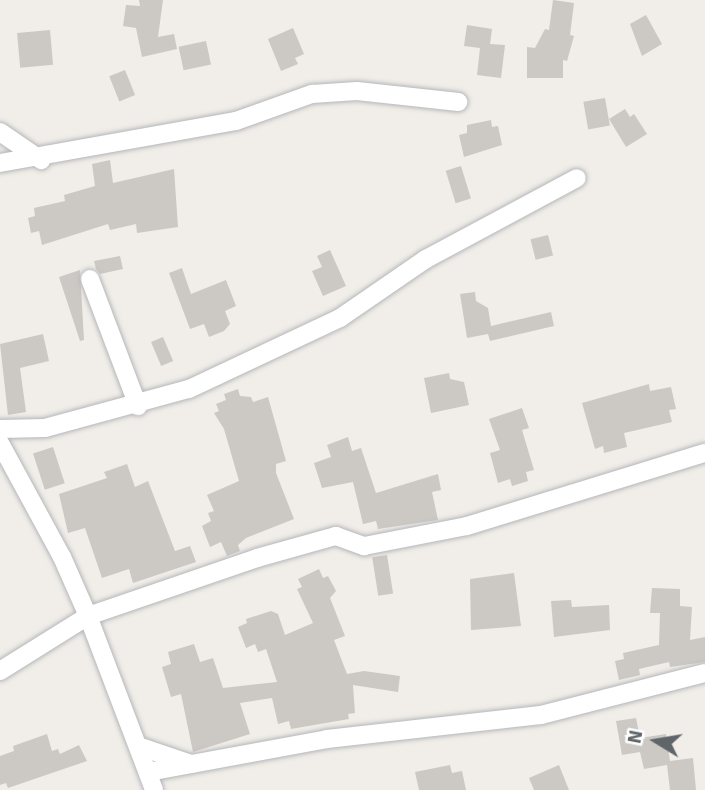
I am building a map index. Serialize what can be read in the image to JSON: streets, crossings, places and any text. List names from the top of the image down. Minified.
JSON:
{"north":"left"}
